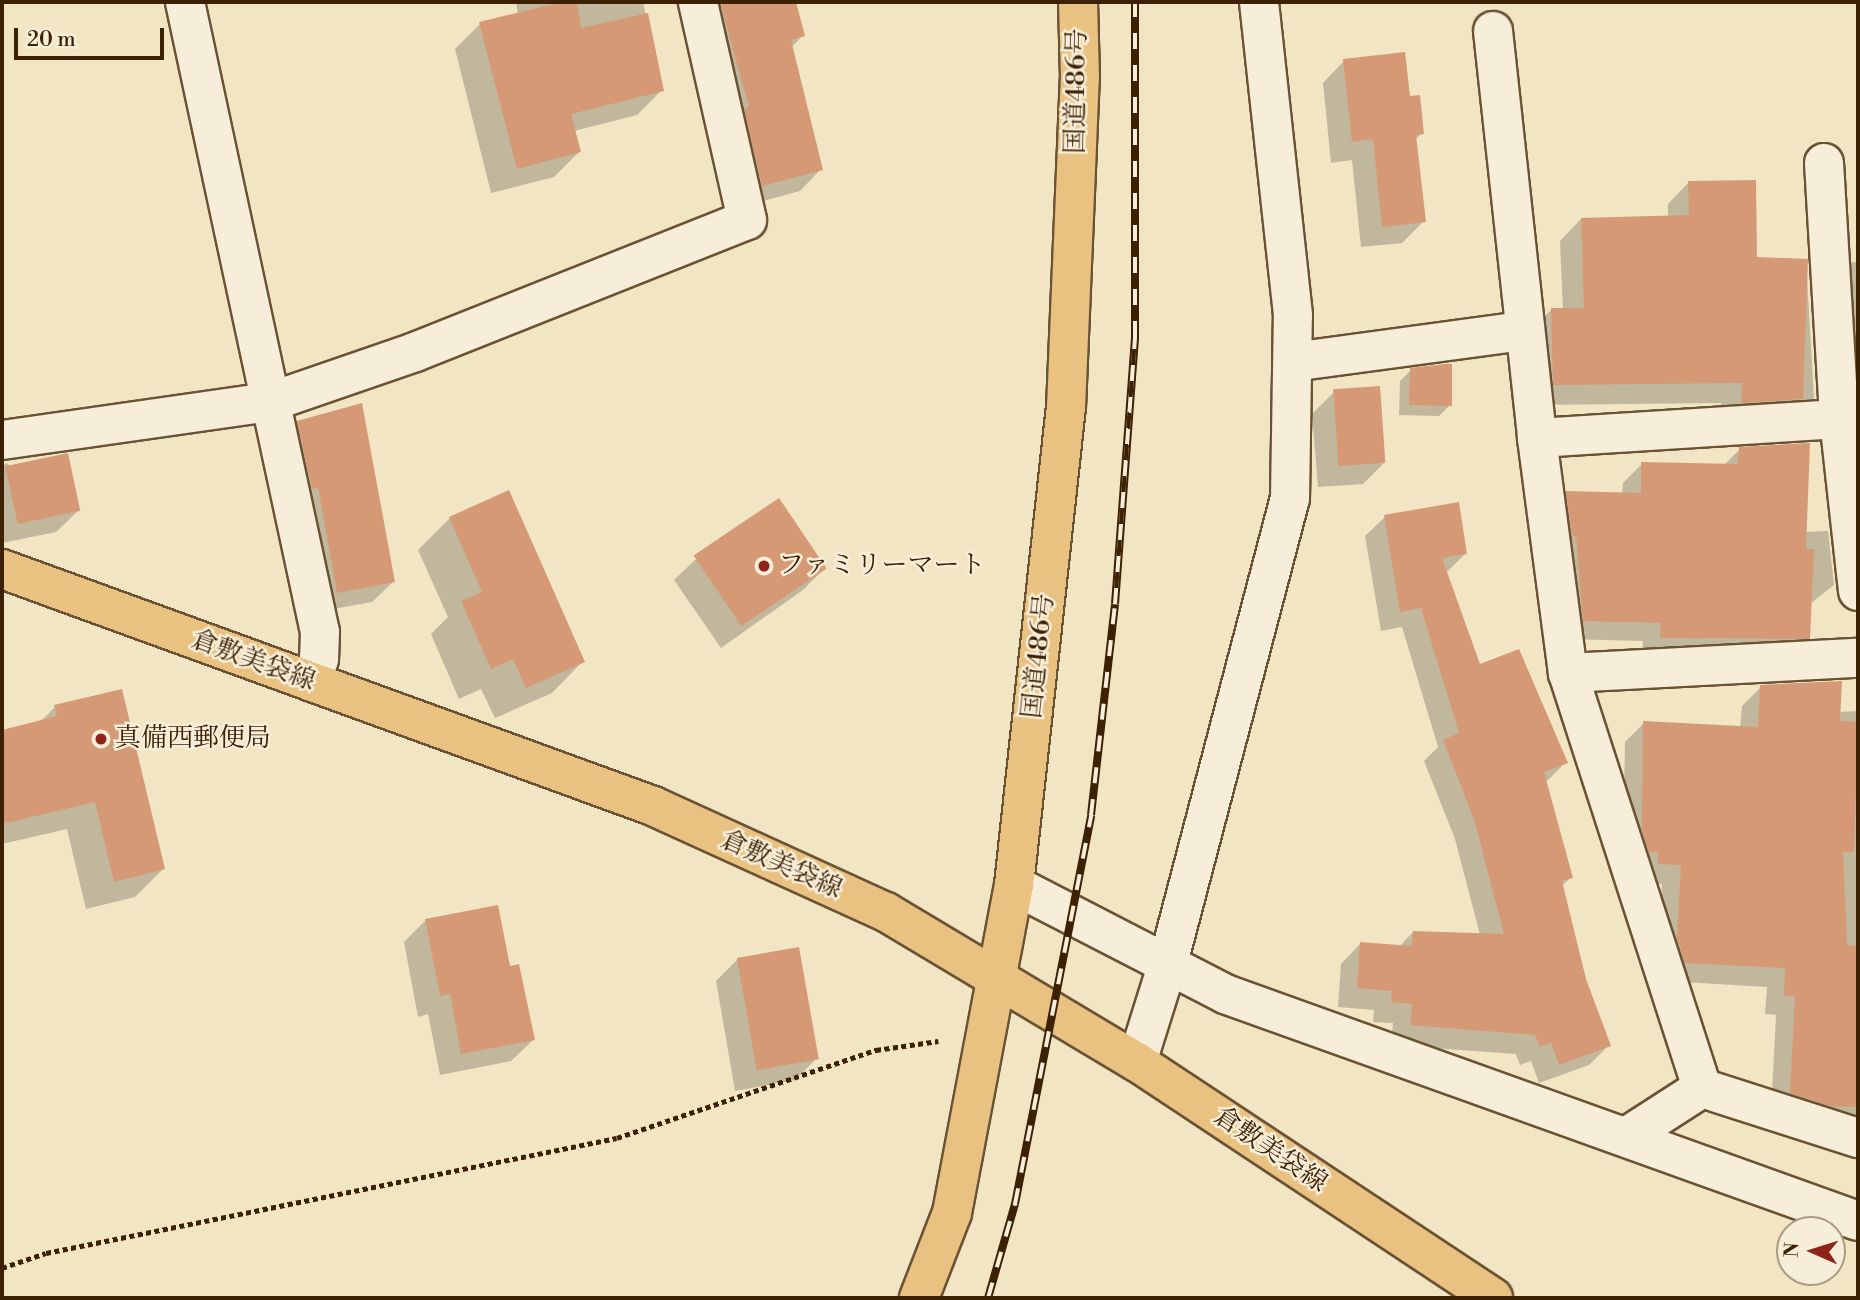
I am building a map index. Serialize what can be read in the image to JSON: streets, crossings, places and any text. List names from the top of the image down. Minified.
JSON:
{"streets":{"main road":["国道486号","倉敷美袋線"]},"crossings":[["国道486号","倉敷美袋線"]],"places":["ファミリーマート","真備西郵便局"],"scale_bar":"20 m","north":"left"}
